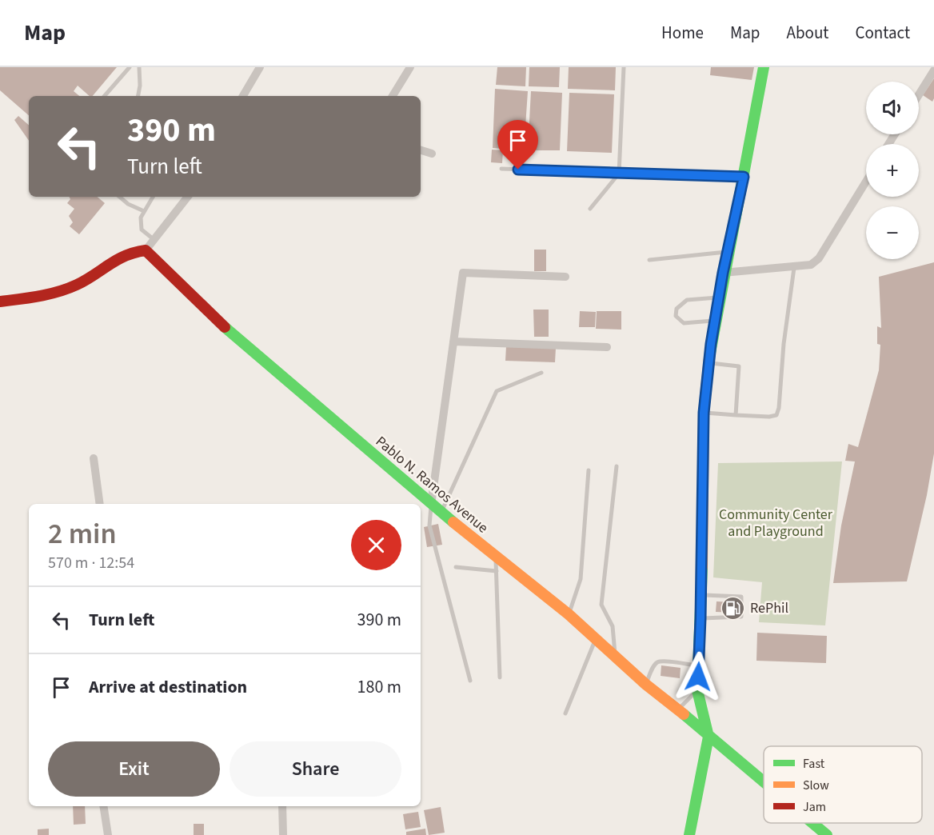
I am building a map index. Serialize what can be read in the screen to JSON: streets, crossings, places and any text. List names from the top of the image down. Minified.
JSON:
{"streets":{"street":["Pablo N. Ramos Avenue"]},"parks":["Community Center and Playground"],"places":{"fuel station":["RePhil"]},"legend":["Fast","Slow","Jam"],"page":{"header":"Map","nav":["Home","Map","About","Contact"],"map_buttons":["+","−"],"turn":["390 m","Turn left"],"heading":["2 min","570 m · 12:54"],"list":[{"name":"Turn left","value":"390 m"},{"name":"Arrive at destination","value":"180 m"}],"buttons":["Exit","Share"]}}
